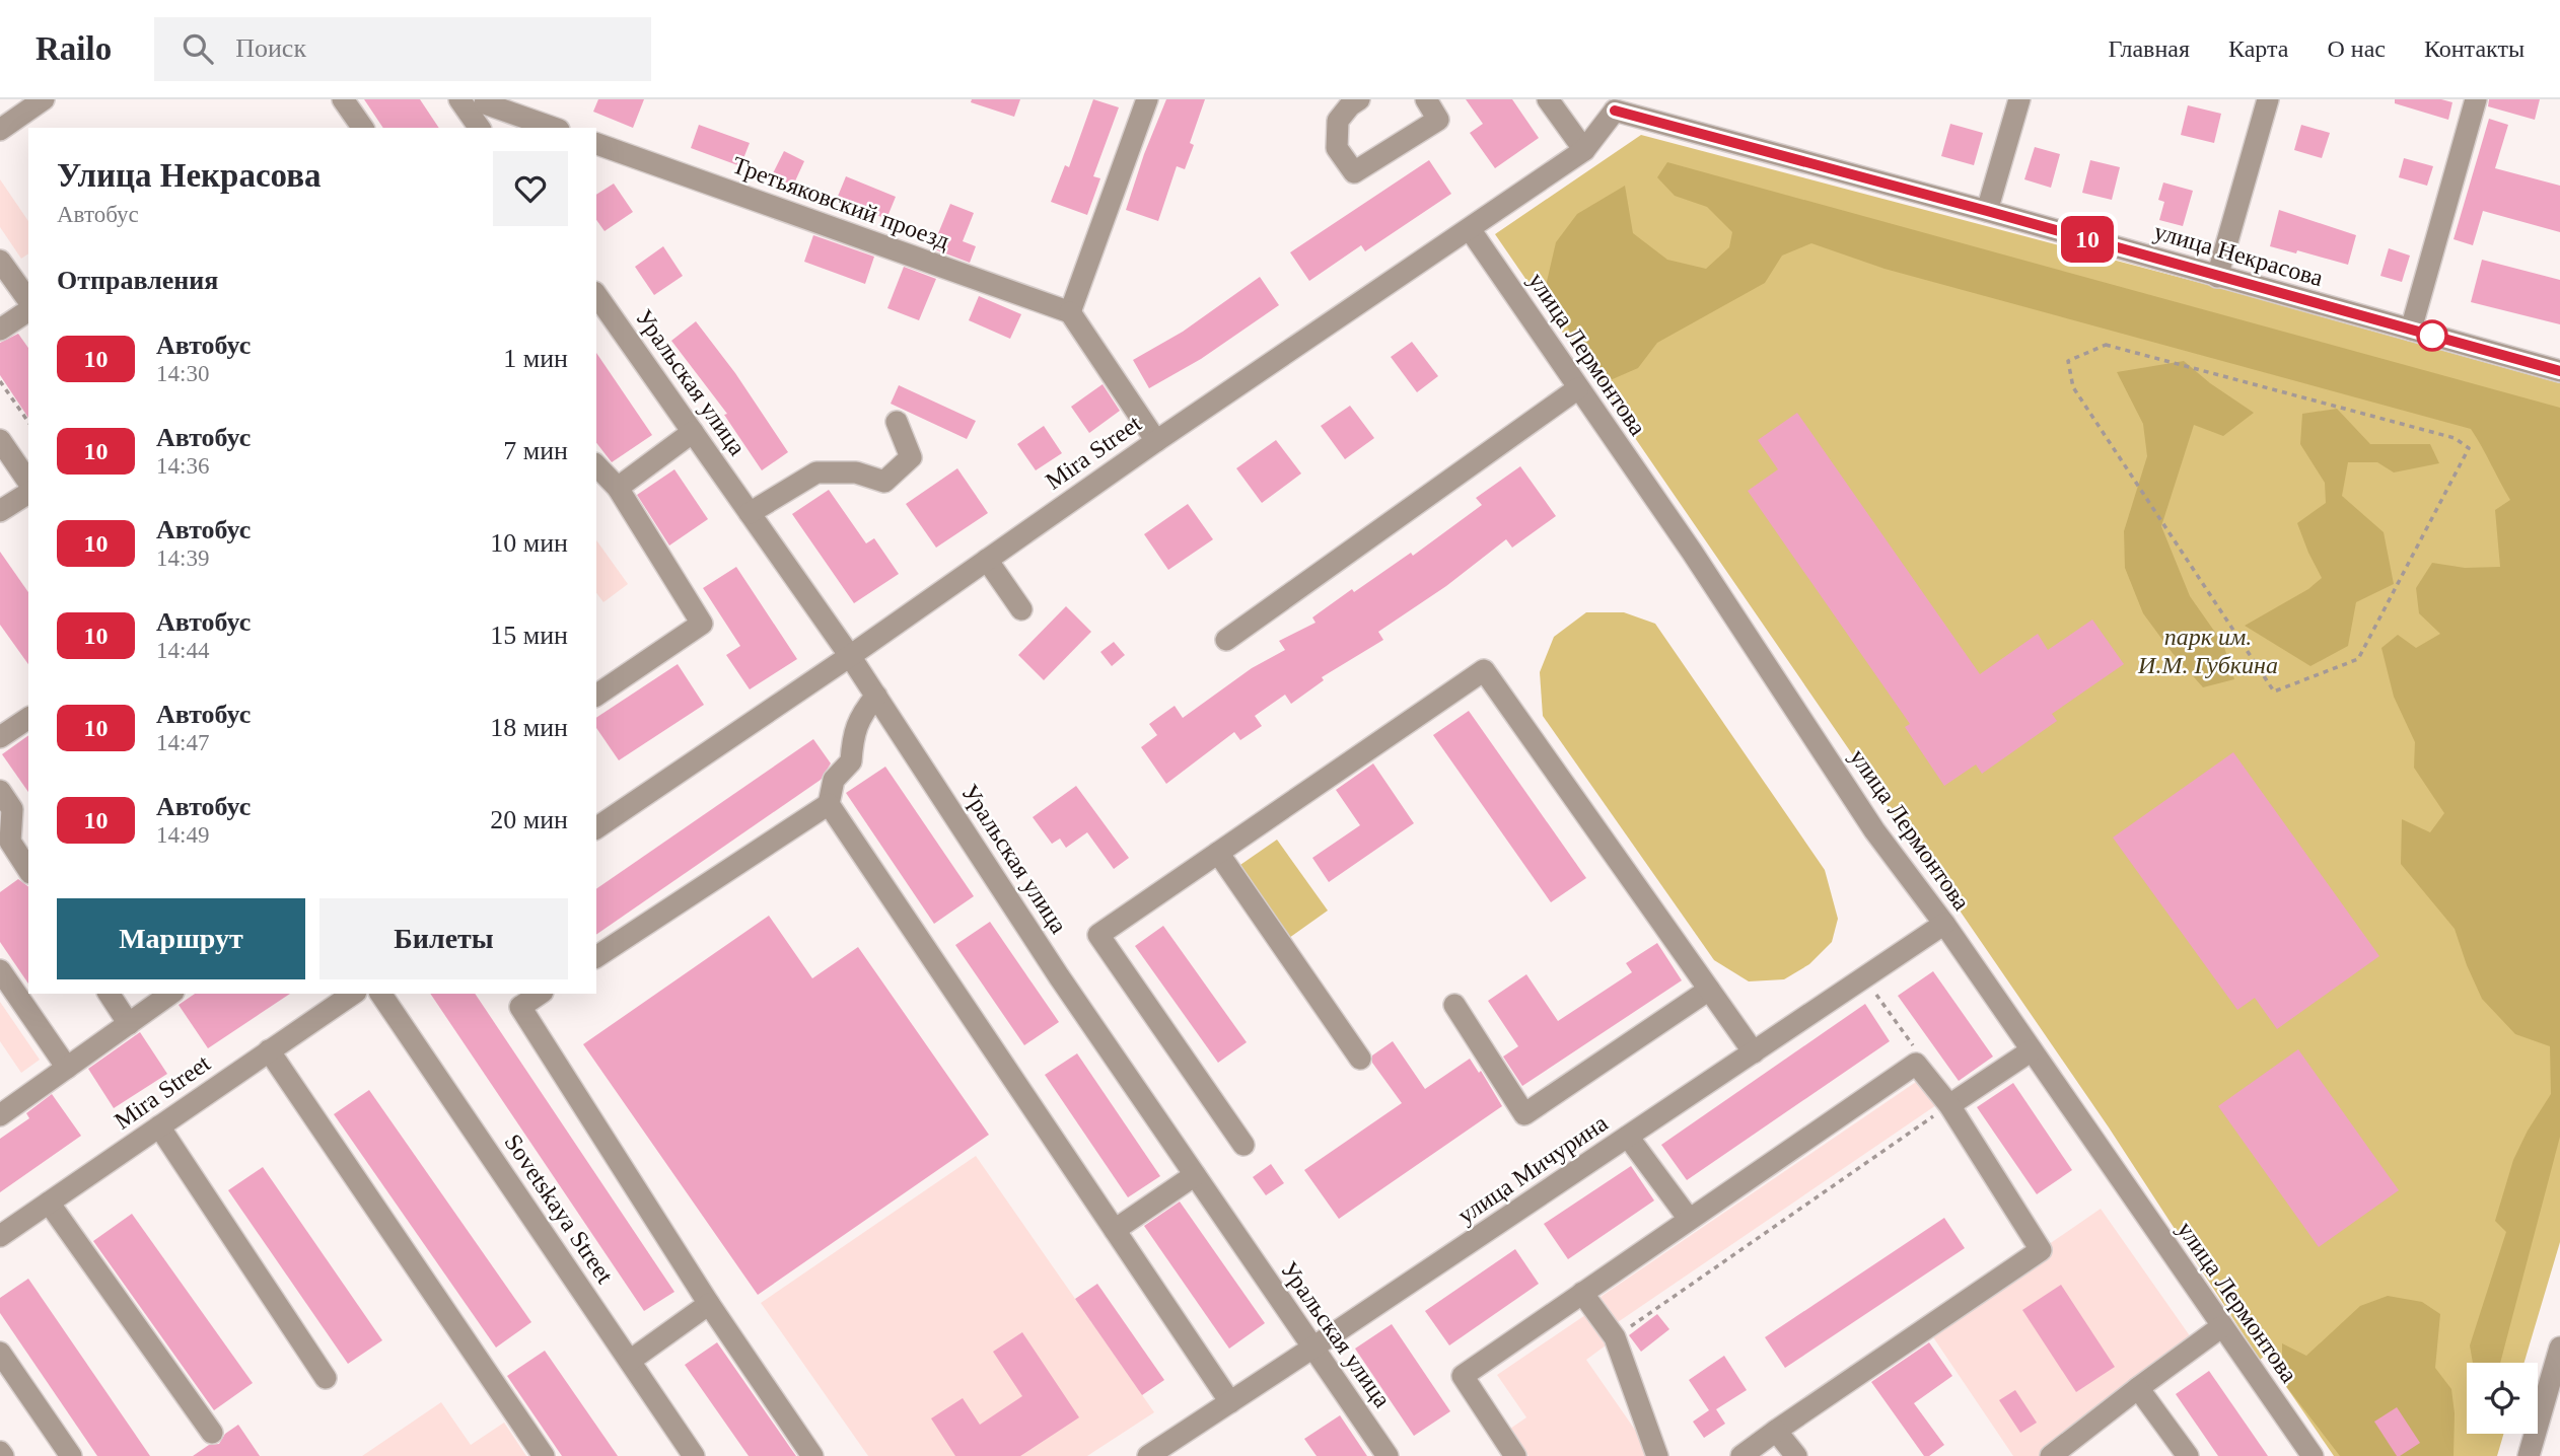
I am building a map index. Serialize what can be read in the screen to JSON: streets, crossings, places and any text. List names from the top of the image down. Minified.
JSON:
{"streets":{"street":["Третьяковский проезд","улица Некрасова","улица Лермонтова","Уральская улица","Mira Street","улица Мичурина","Sovetskaya Street"]},"crossings":[["улица Некрасова","Mira Street"],["улица Лермонтова","Mira Street"],["улица Лермонтова","улица Мичурина"],["Уральская улица","Mira Street"],["Уральская улица","улица Мичурина"]],"parks":["парк им. И.М. Губкина"],"lines":["bus line 10"],"page":{"header":"Railo","search":"Поиск","nav":["Главная","Карта","О нас","Контакты"],"on_map":"10","heading":[["Улица Некрасова","Автобус"],"Отправления"],"list":[{"mark":"10","name":"Автобус","note":"14:30","value":"1 мин"},{"mark":"10","name":"Автобус","note":"14:36","value":"7 мин"},{"mark":"10","name":"Автобус","note":"14:39","value":"10 мин"},{"mark":"10","name":"Автобус","note":"14:44","value":"15 мин"},{"mark":"10","name":"Автобус","note":"14:47","value":"18 мин"},{"mark":"10","name":"Автобус","note":"14:49","value":"20 мин"}],"buttons":["Маршрут","Билеты"]}}
